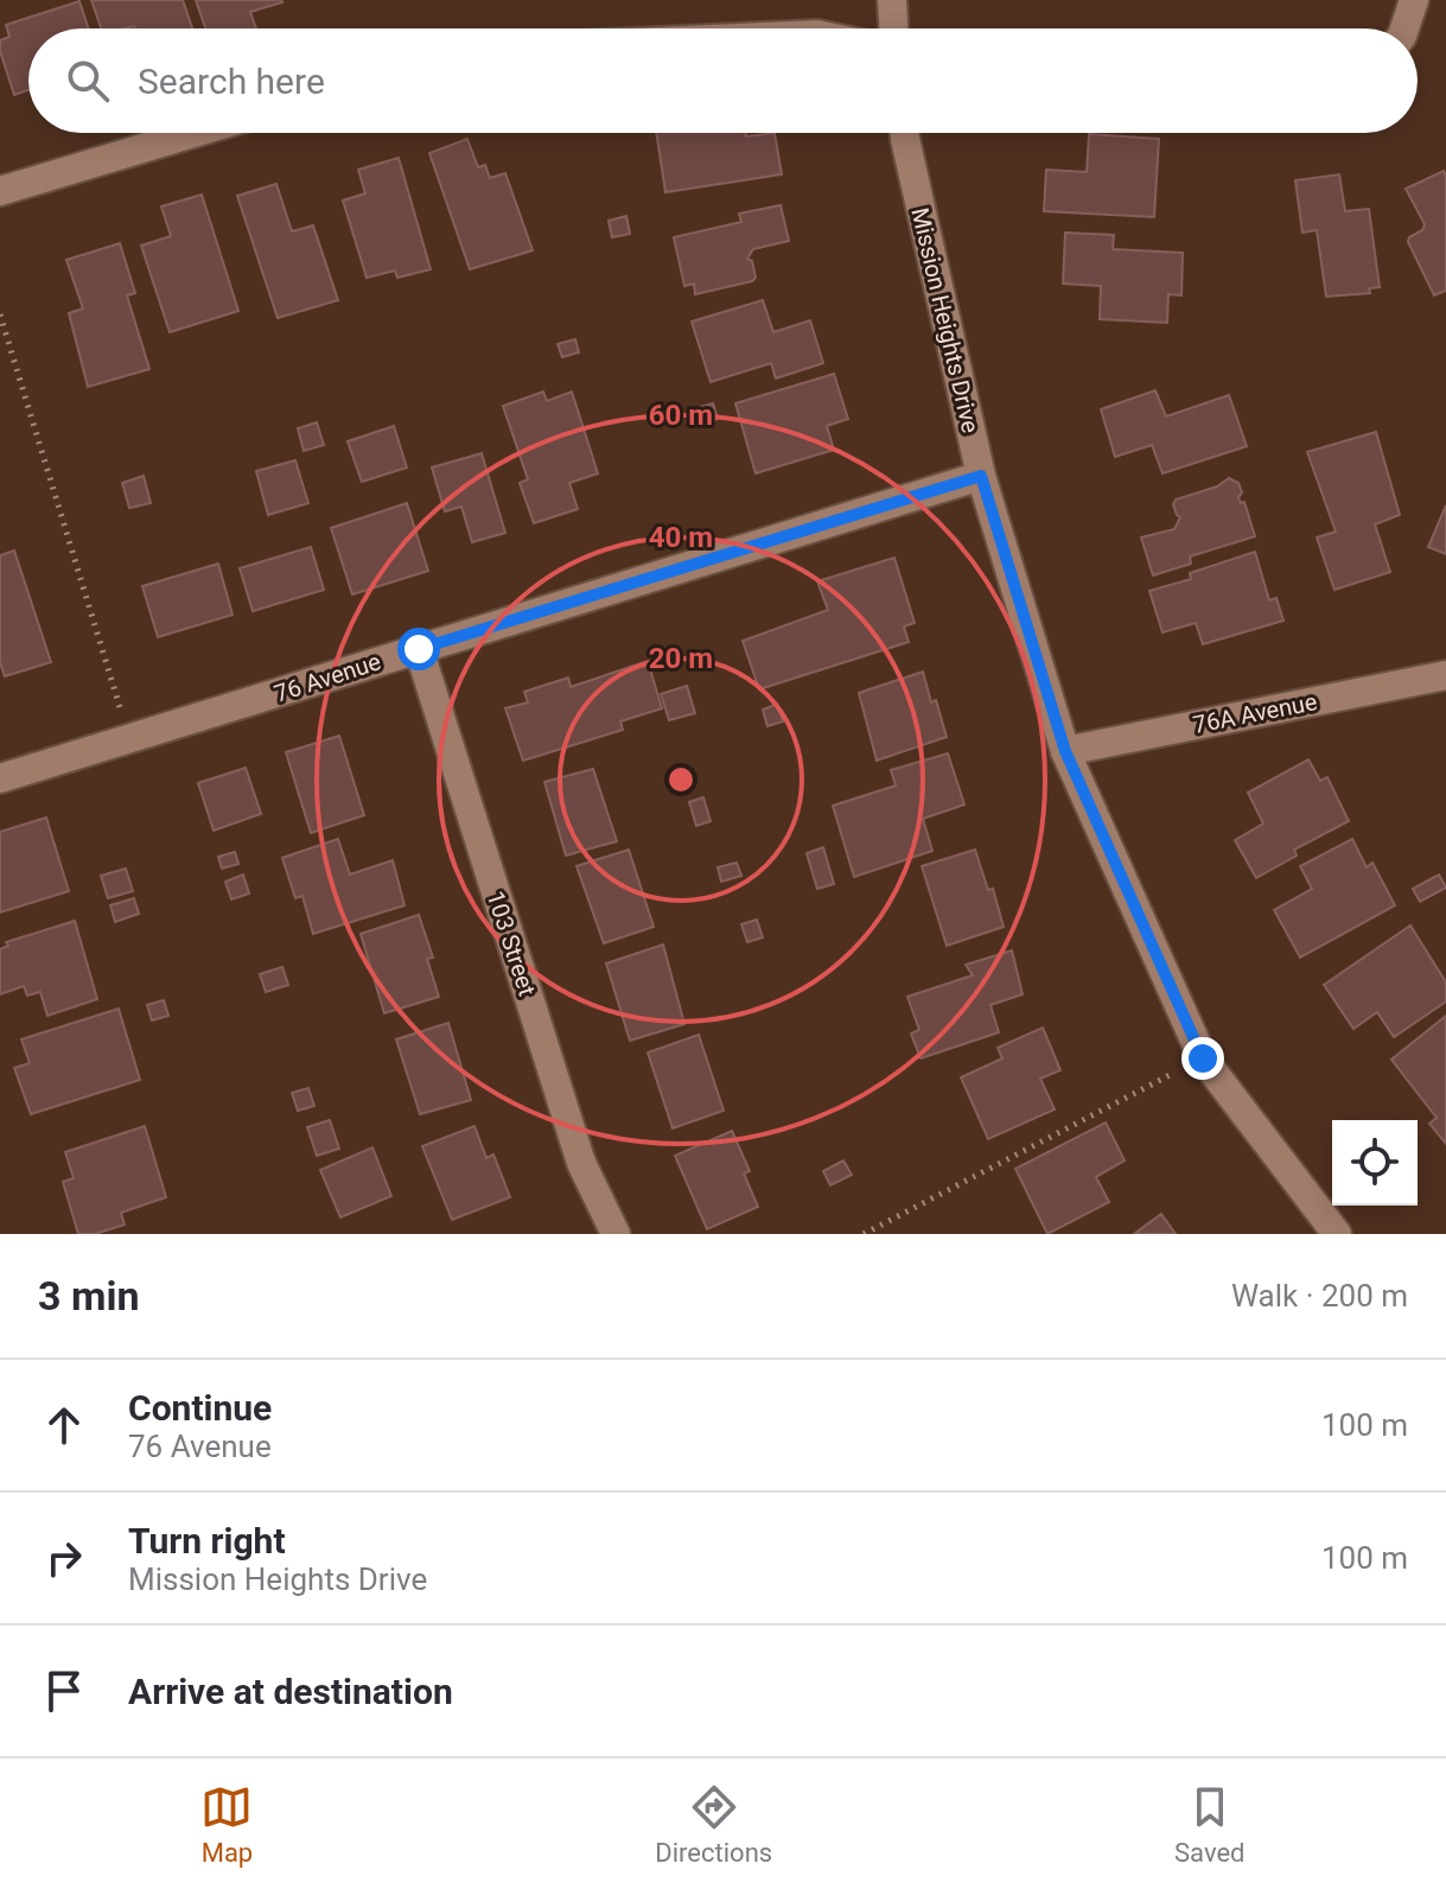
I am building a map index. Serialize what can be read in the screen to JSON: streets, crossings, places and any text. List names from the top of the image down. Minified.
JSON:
{"streets":{"street":["Mission Heights Drive","76 Avenue","76A Avenue","103 Street"]},"crossings":[["Mission Heights Drive","76 Avenue"],["Mission Heights Drive","76A Avenue"],["76 Avenue","103 Street"]],"page":{"search":"Search here","heading":["3 min","Walk · 200 m"],"list":[["Continue","76 Avenue","100 m"],["Turn right","Mission Heights Drive","100 m"],"Arrive at destination"],"nav":["Map","Directions","Saved"]},"rings":["60 m","40 m","20 m"]}
